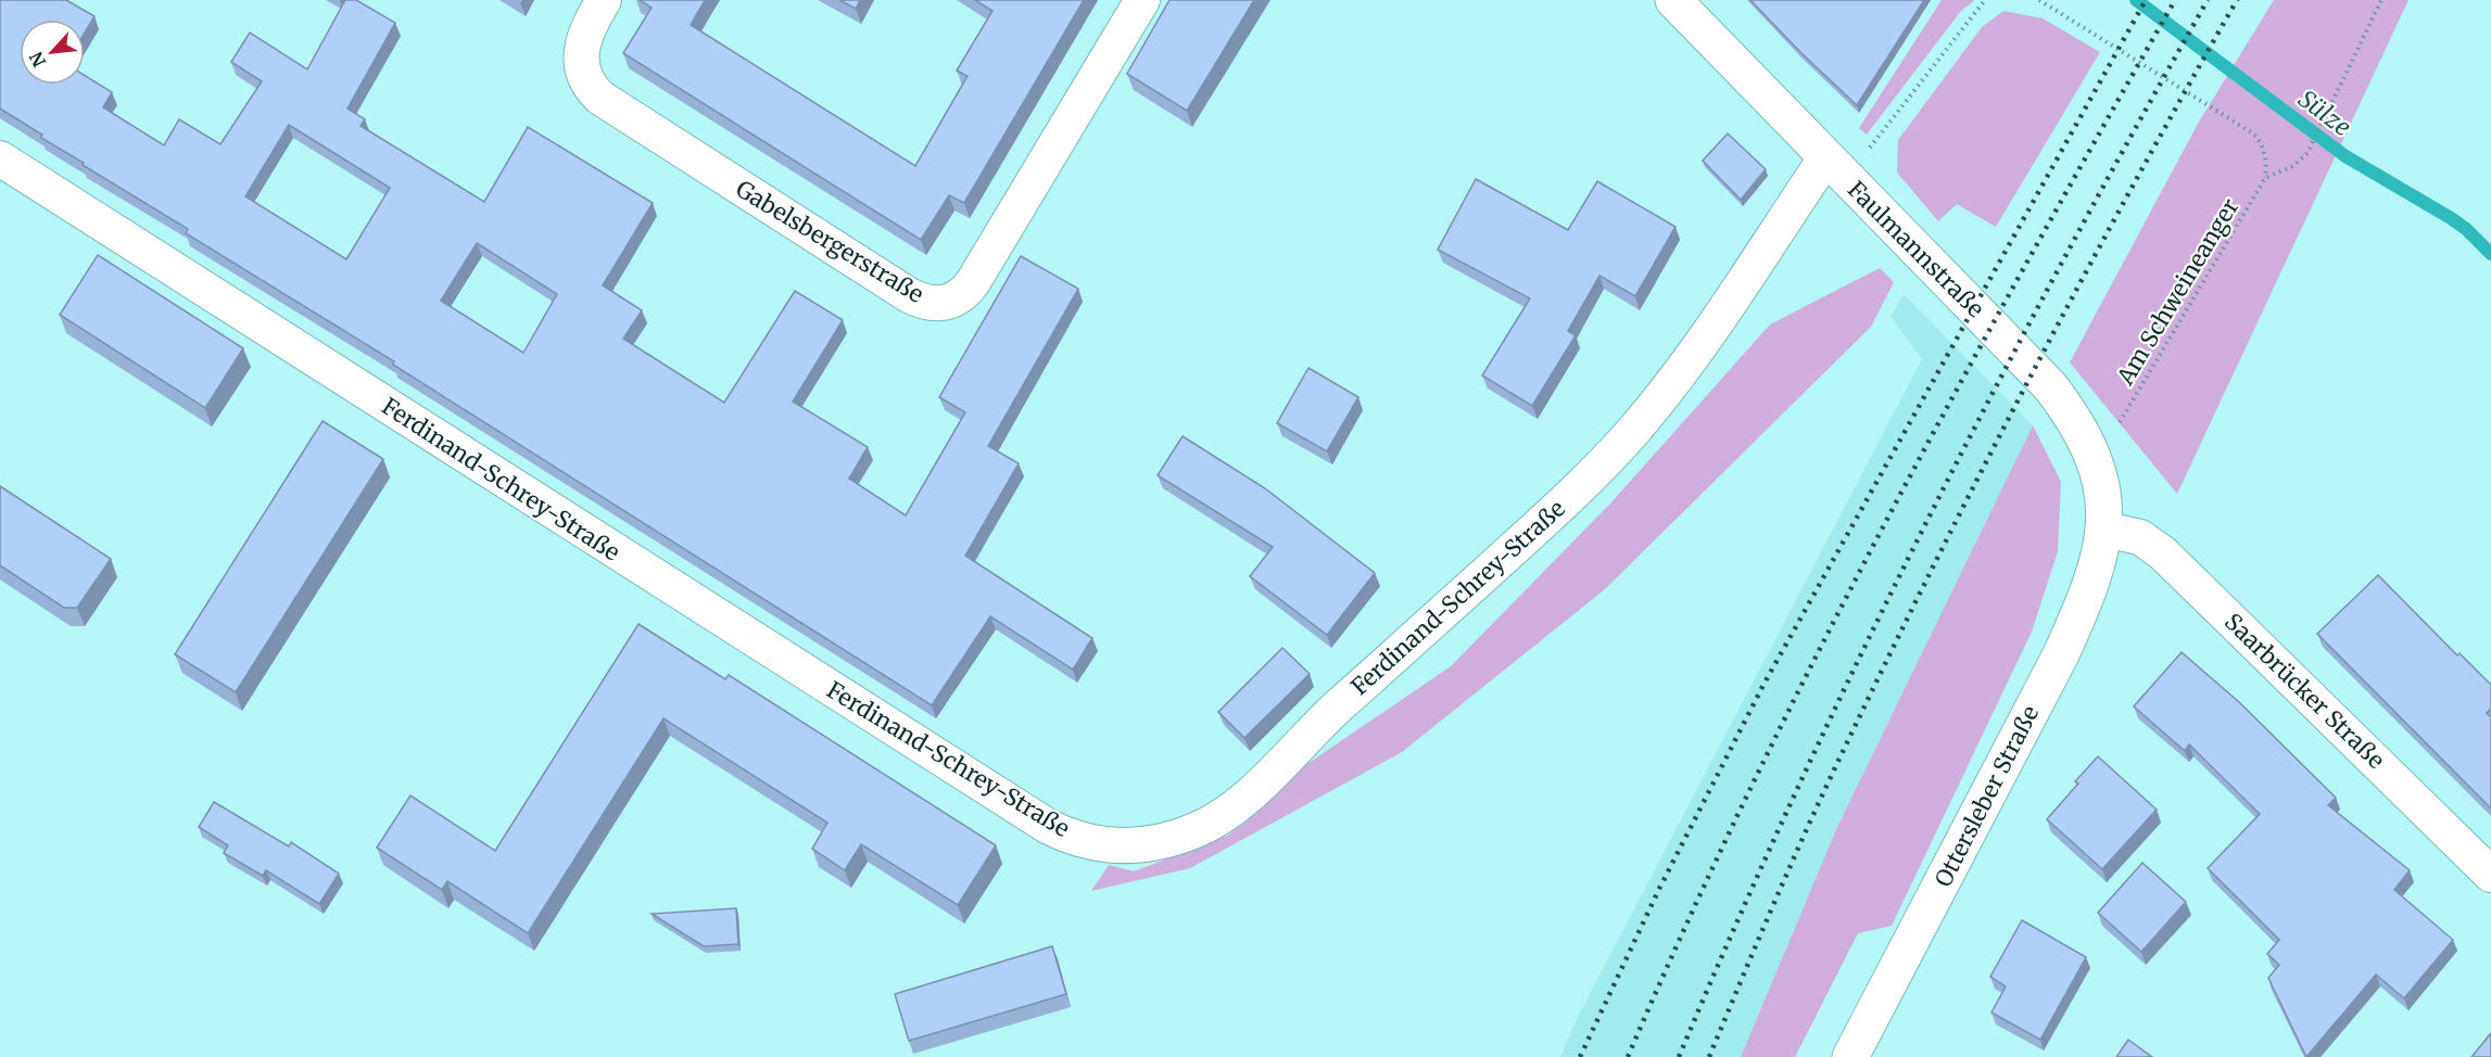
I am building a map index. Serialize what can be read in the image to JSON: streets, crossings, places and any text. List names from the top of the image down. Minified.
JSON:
{"streets":{"main road":["Faulmannstraße","Ottersleber Straße"],"street":["Gabelsbergerstraße","Ferdinand-Schrey-Straße","Saarbrücker Straße"],"path":["Am Schweineanger"]},"crossings":[["Faulmannstraße","Am Schweineanger"],["Faulmannstraße","Ferdinand-Schrey-Straße"],["Faulmannstraße","Saarbrücker Straße"],["Faulmannstraße","Ottersleber Straße"],["Saarbrücker Straße","Ottersleber Straße"]],"water":["Sülze"],"north":"bottom left"}
